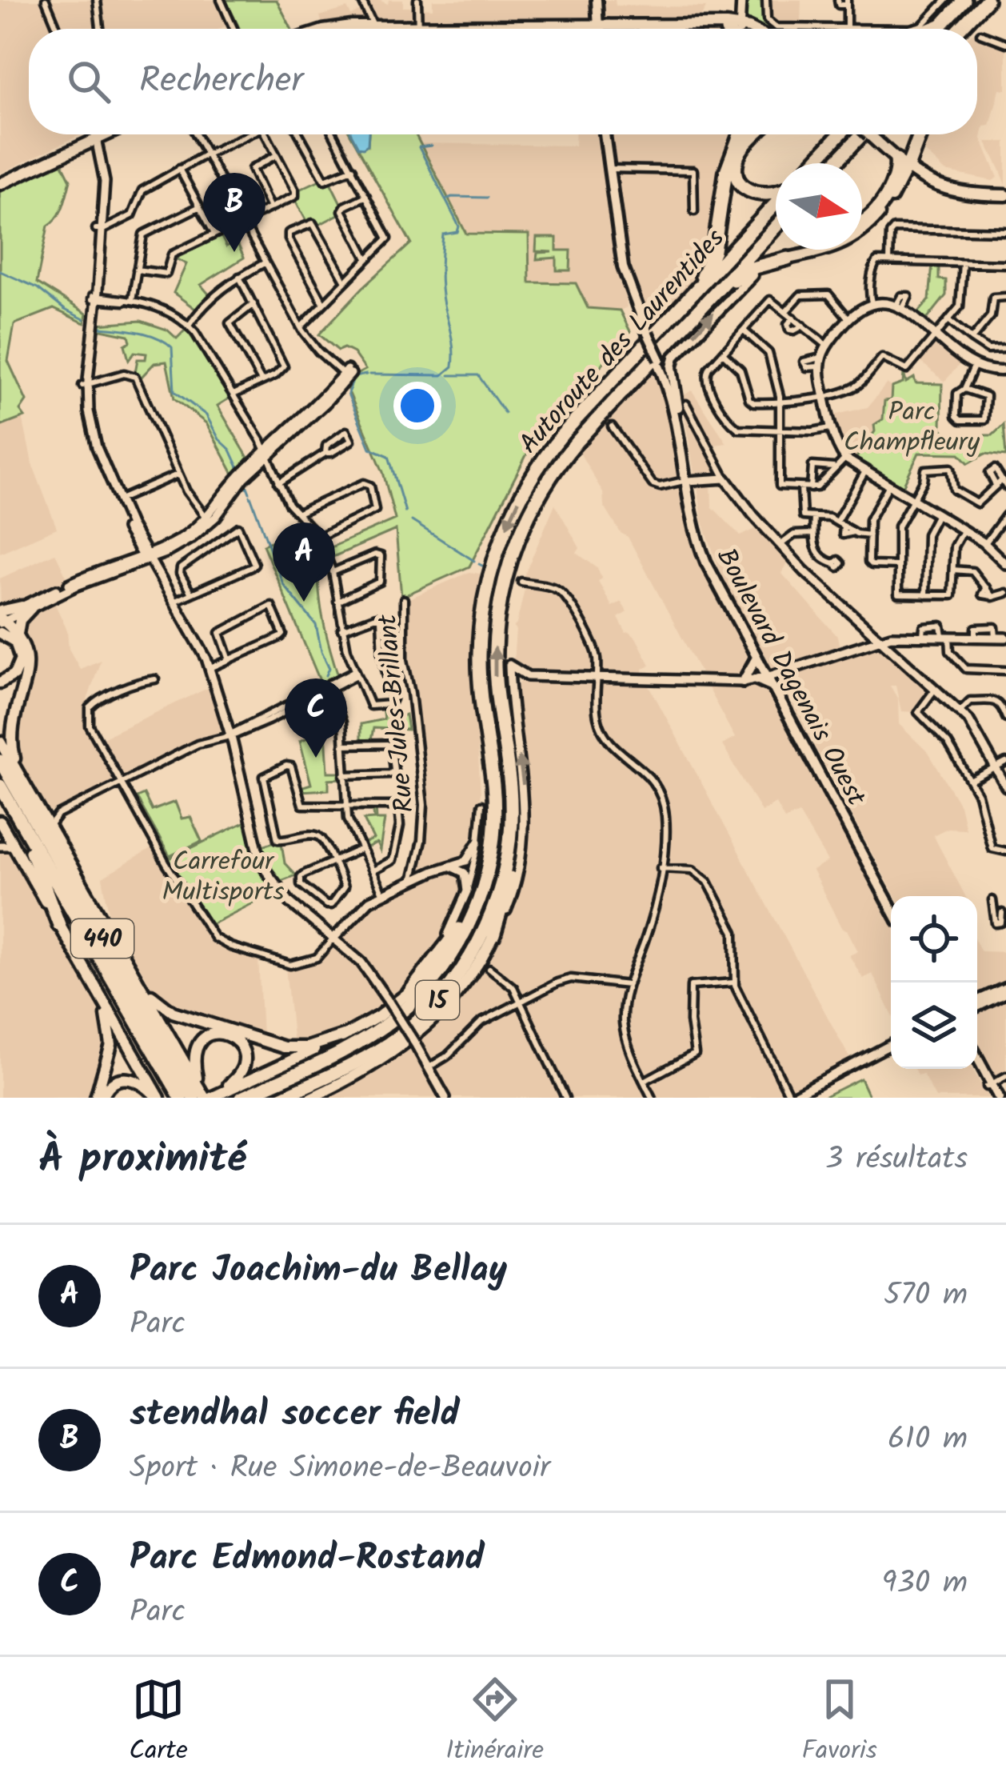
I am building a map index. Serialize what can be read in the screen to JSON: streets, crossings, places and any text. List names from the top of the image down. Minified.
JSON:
{"streets":{"highway":["Autoroute des Laurentides","440","15"],"main road":["Boulevard Dagenais Ouest"],"street":["Rue Jules-Brillant"]},"parks":["Parc Champfleury","Carrefour Multisports"],"north":"right","page":{"search":"Rechercher","pins":["B","A","C"],"heading":["À proximité","3 résultats"],"list":[{"mark":"A","name":"Parc Joachim-du Bellay","note":"Parc","value":"570 m"},{"mark":"B","name":"stendhal soccer field","note":"Sport · Rue Simone-de-Beauvoir","value":"610 m"},{"mark":"C","name":"Parc Edmond-Rostand","note":"Parc","value":"930 m"}],"nav":["Carte","Itinéraire","Favoris"]}}
